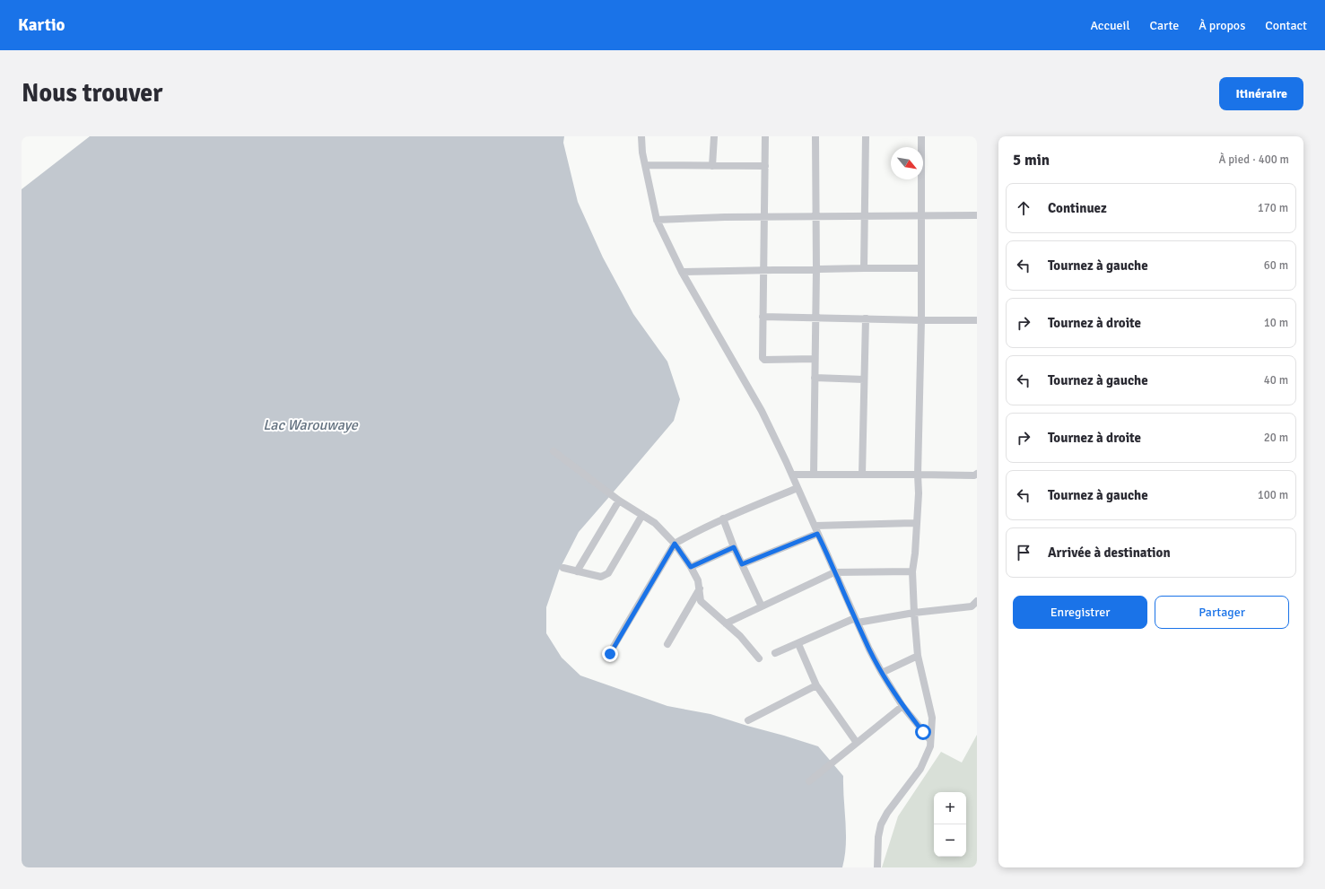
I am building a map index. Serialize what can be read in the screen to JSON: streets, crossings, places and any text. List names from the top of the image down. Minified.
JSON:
{"water":["Lac Warouwaye"],"north":"bottom right","page":{"header":"Kartio","nav":["Accueil","Carte","À propos","Contact"],"buttons":["Itinéraire",["Enregistrer","Partager"]],"title":"Nous trouver","heading":["5 min","À pied · 400 m"],"list":[["Continuez","170 m"],["Tournez à gauche","60 m"],["Tournez à droite","10 m"],["Tournez à gauche","40 m"],["Tournez à droite","20 m"],["Tournez à gauche","100 m"],"Arrivée à destination"],"map_buttons":["+","−"]}}
